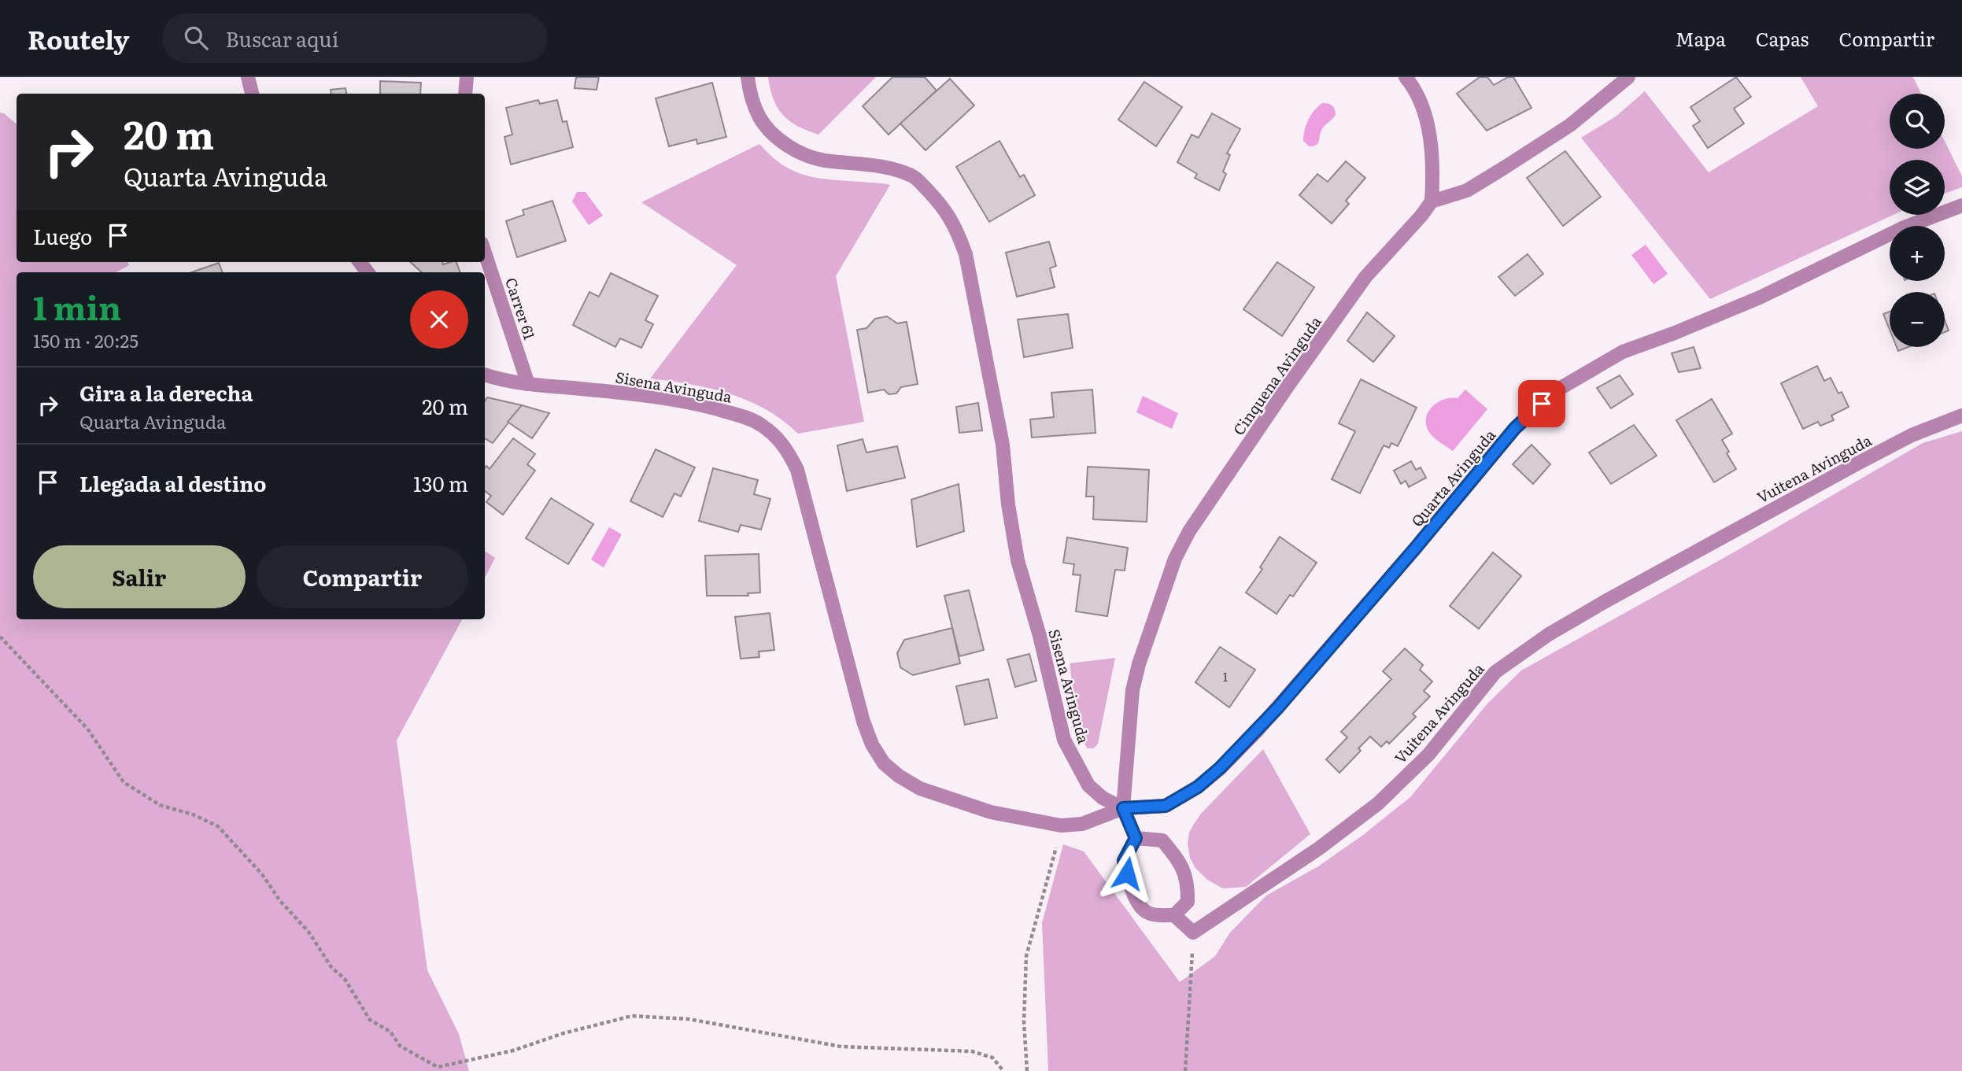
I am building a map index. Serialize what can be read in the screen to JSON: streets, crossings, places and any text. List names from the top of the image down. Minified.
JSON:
{"streets":{"street":["Carrer 61","Cinquena Avinguda","Sisena Avinguda","Vuitena Avinguda","Quarta Avinguda"]},"crossings":[["Carrer 61","Sisena Avinguda"],["Cinquena Avinguda","Sisena Avinguda"],["Cinquena Avinguda","Quarta Avinguda"],["Sisena Avinguda","Quarta Avinguda"]],"house_numbers":["1"],"page":{"header":"Routely","search":"Buscar aquí","nav":["Mapa","Capas","Compartir"],"map_buttons":["+","−"],"turn":["20 m","Quarta Avinguda"],"then":"Luego","heading":["1 min","150 m · 20:25"],"list":[{"name":"Gira a la derecha","note":"Quarta Avinguda","value":"20 m"},{"name":"Llegada al destino","value":"130 m"}],"buttons":["Salir","Compartir"]}}
